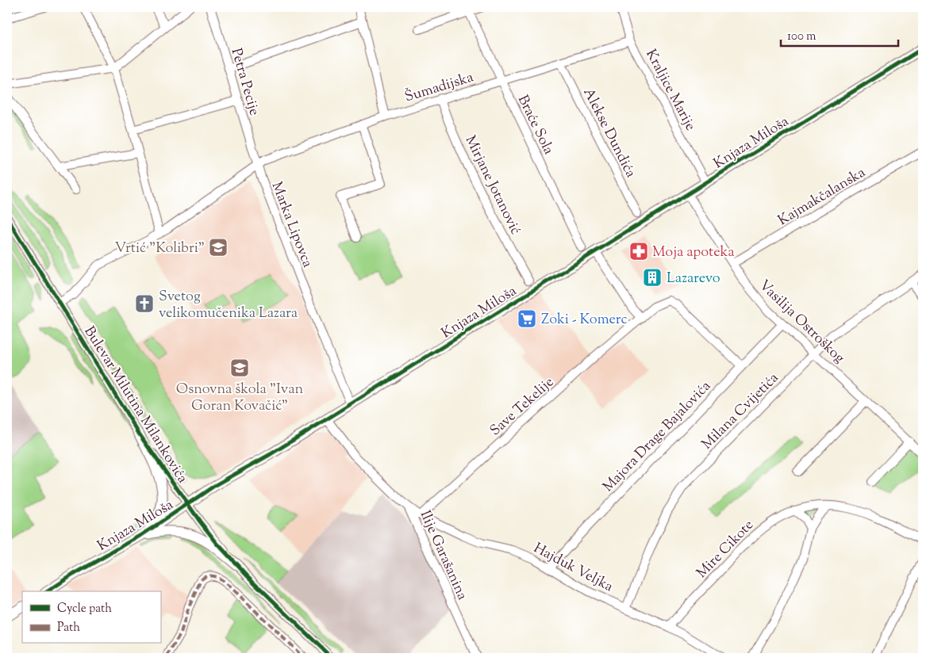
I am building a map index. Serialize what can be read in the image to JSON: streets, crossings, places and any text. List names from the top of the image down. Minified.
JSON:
{"streets":{"main road":["Knjaza Miloša"],"street":["Petra Pecije","Šumadijska","Kraljice Marije","Braće Sola","Alekse Dundića","Mirjane Jotanović","Kajmakčalanska","Marka Lipovca","Vasilija Ostroškog","Bulevar Milutina Milankovića","Save Tekelije","Milana Cvijetića","Majora Drage Bajalovića","Mire Cikote","Ilije Garašanina","Hajduk Veljka"]},"crossings":[["Petra Pecije","Šumadijska"],["Petra Pecije","Marka Lipovca"],["Šumadijska","Kraljice Marije"],["Šumadijska","Braće Sola"],["Šumadijska","Alekse Dundića"],["Šumadijska","Mirjane Jotanović"],["Šumadijska","Marka Lipovca"],["Kraljice Marije","Knjaza Miloša"],["Knjaza Miloša","Marka Lipovca"],["Knjaza Miloša","Vasilija Ostroškog"],["Knjaza Miloša","Bulevar Milutina Milankovića"],["Knjaza Miloša","Ilije Garašanina"],["Kajmakčalanska","Vasilija Ostroškog"],["Vasilija Ostroškog","Milana Cvijetića"],["Vasilija Ostroškog","Majora Drage Bajalovića"],["Save Tekelije","Majora Drage Bajalovića"],["Save Tekelije","Hajduk Veljka"],["Milana Cvijetića","Hajduk Veljka"],["Majora Drage Bajalovića","Hajduk Veljka"],["Mire Cikote","Hajduk Veljka"],["Ilije Garašanina","Hajduk Veljka"]],"places":{"school or university":["Vrtić \"Kolibri\"","Osnovna škola \"Ivan Goran Kovačić\""],"pharmacy":["Moja apoteka"],"building":["Lazarevo"],"church":["Svetog velikomučenika Lazara"],"supermarket":["Zoki - Komerc"]},"legend":["Cycle path","Path"],"scale_bar":"100 m"}
